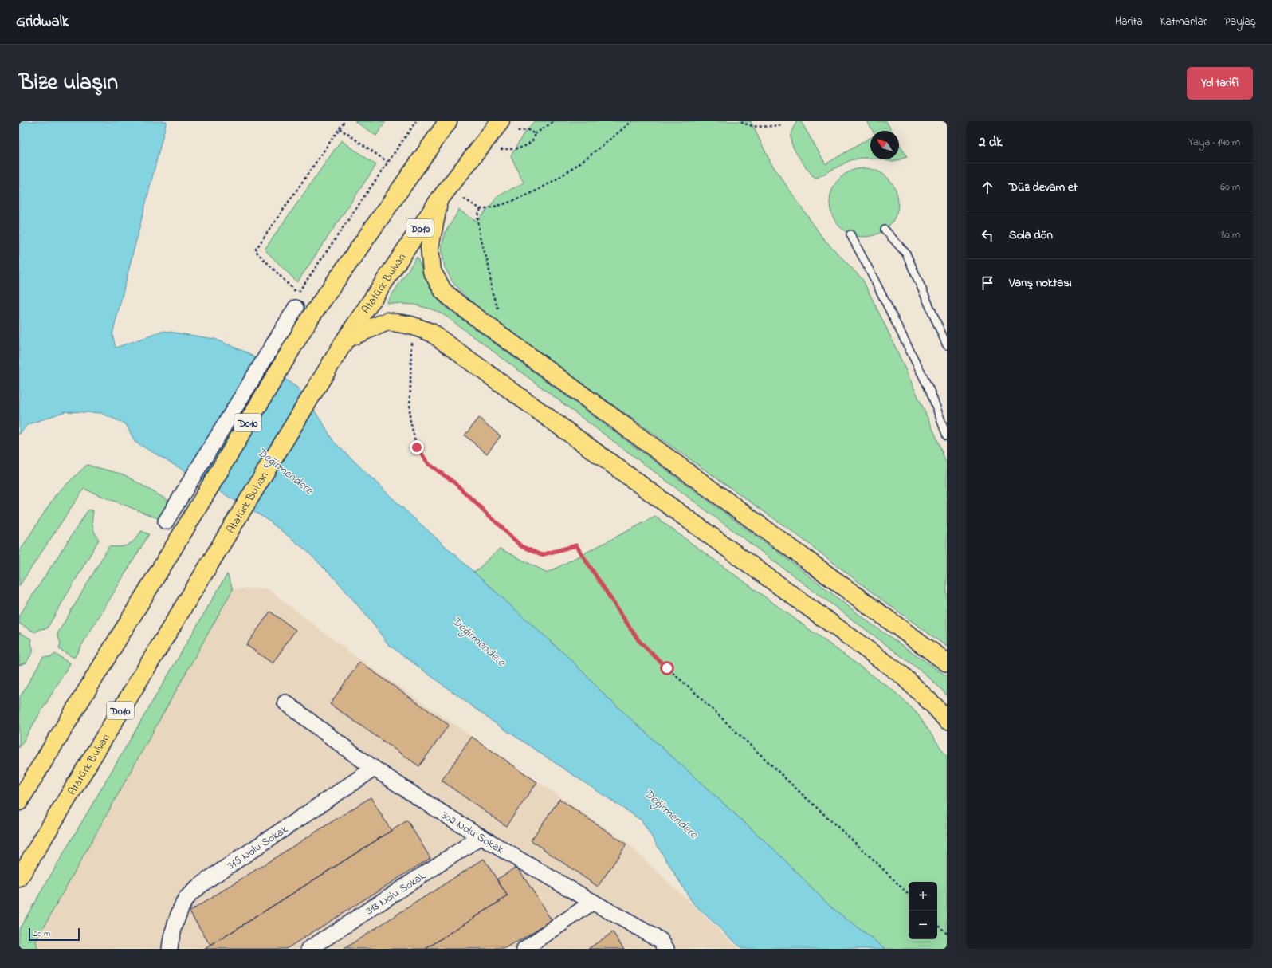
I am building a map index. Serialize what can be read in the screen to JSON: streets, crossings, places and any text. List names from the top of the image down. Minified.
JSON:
{"streets":{"highway":["D010","Atatürk Bulvarı"],"street":["302 Nolu Sokak","315 Nolu Sokak","313 Nolu Sokak"]},"crossings":[["302 Nolu Sokak","315 Nolu Sokak"],["302 Nolu Sokak","313 Nolu Sokak"]],"water":["Değirmendere"],"scale_bar":"20 m","north":"top left","page":{"header":"Gridwalk","nav":["Harita","Katmanlar","Paylaş"],"title":"Bize ulaşın","buttons":"Yol tarifi","heading":["2 dk","Yaya · 140 m"],"list":[["Düz devam et","60 m"],["Sola dön","80 m"],"Varış noktası"],"map_buttons":["+","−"],"scale":"20 m"}}
